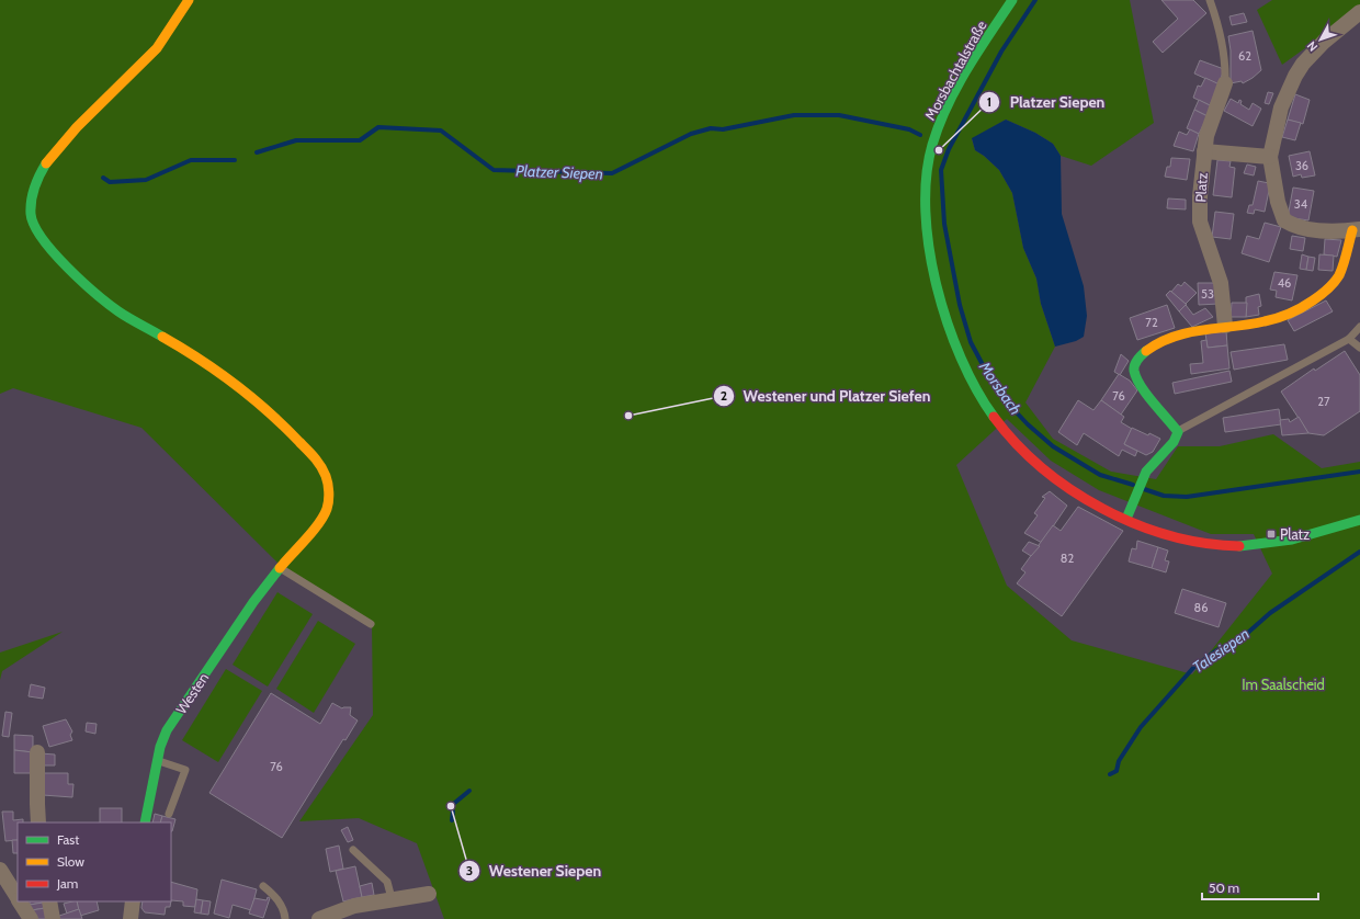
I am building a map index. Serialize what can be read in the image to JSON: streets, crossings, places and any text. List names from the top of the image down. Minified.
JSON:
{"streets":{"street":["Morsbachtalstraße","Platz","Westen"]},"water":["Platzer Siepen","Morsbach","Talesiepen"],"parks":["Im Saalscheid"],"places":{"other":["Platzer Siepen","Westener und Platzer Siefen","Westener Siepen"],"transit":["Platz"]},"house_numbers":["62","36","34","46","53","72","76","27","82","86","76"],"legend":["Fast","Slow","Jam"],"scale_bar":"50 m","north":"bottom left"}
